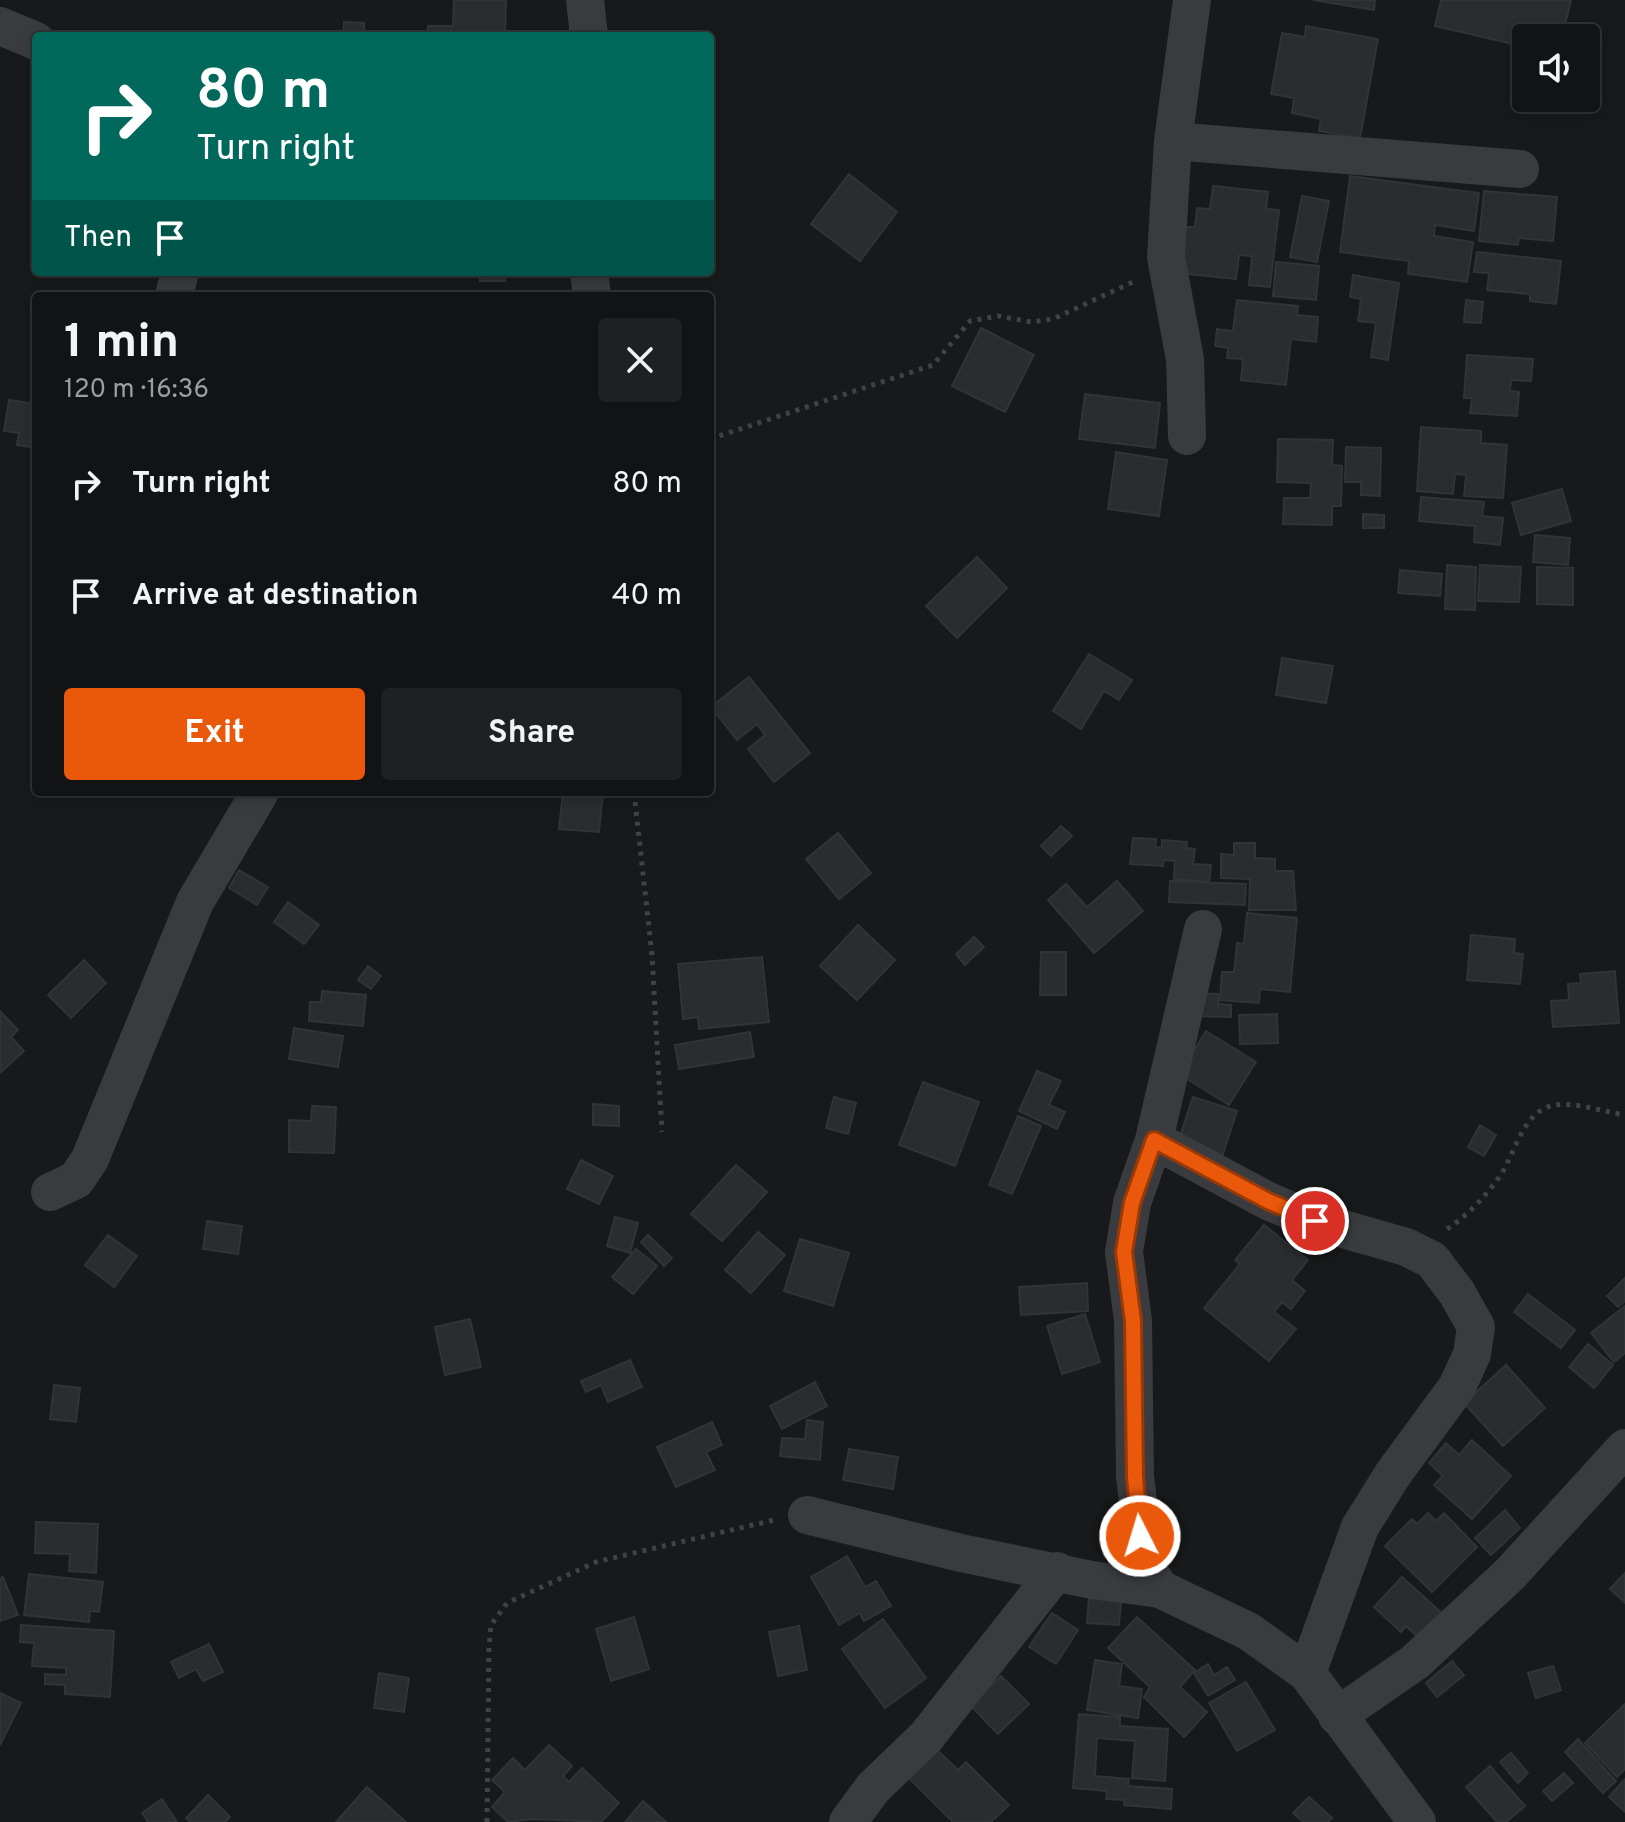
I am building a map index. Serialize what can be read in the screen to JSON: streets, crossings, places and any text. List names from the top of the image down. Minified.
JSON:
{"page":{"turn":["80 m","Turn right"],"then":"Then","heading":["1 min","120 m · 16:36"],"list":[{"name":"Turn right","value":"80 m"},{"name":"Arrive at destination","value":"40 m"}],"buttons":["Exit","Share"]}}
